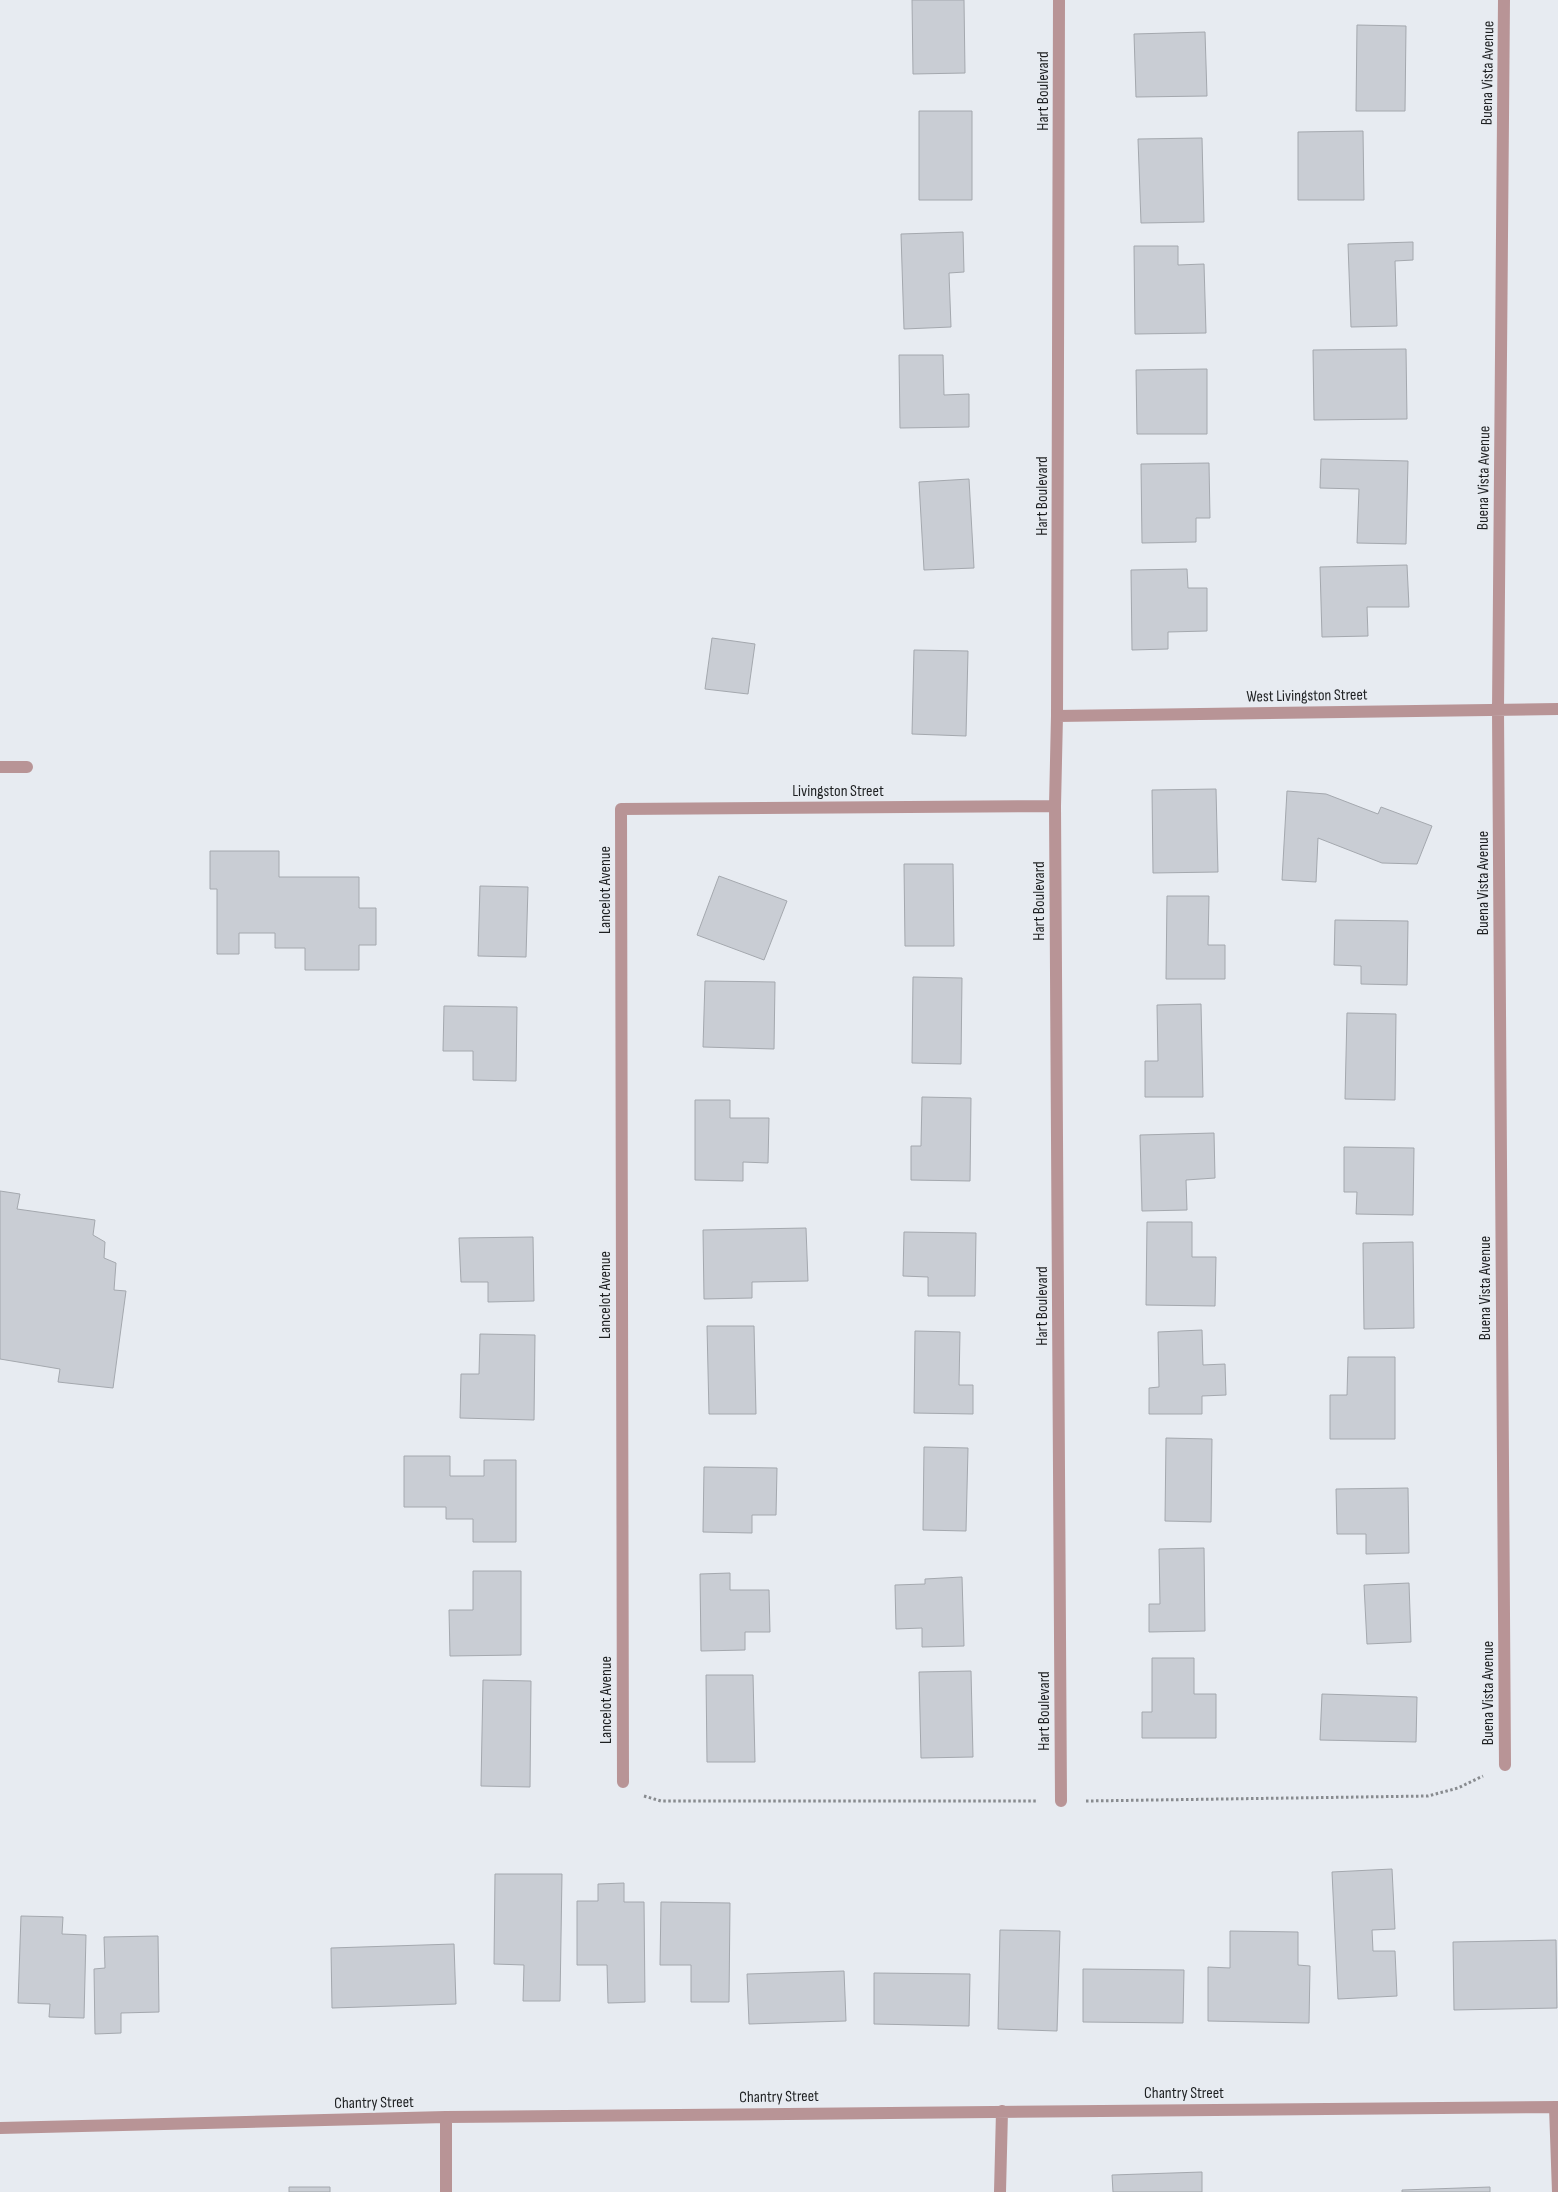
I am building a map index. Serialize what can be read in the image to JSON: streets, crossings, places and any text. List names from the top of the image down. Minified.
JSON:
{"streets":{"street":["Buena Vista Avenue","Hart Boulevard","West Livingston Street","Livingston Street","Lancelot Avenue","Chantry Street"]},"crossings":[["Buena Vista Avenue","West Livingston Street"],["Hart Boulevard","West Livingston Street"],["Hart Boulevard","Livingston Street"],["Livingston Street","Lancelot Avenue"]]}
